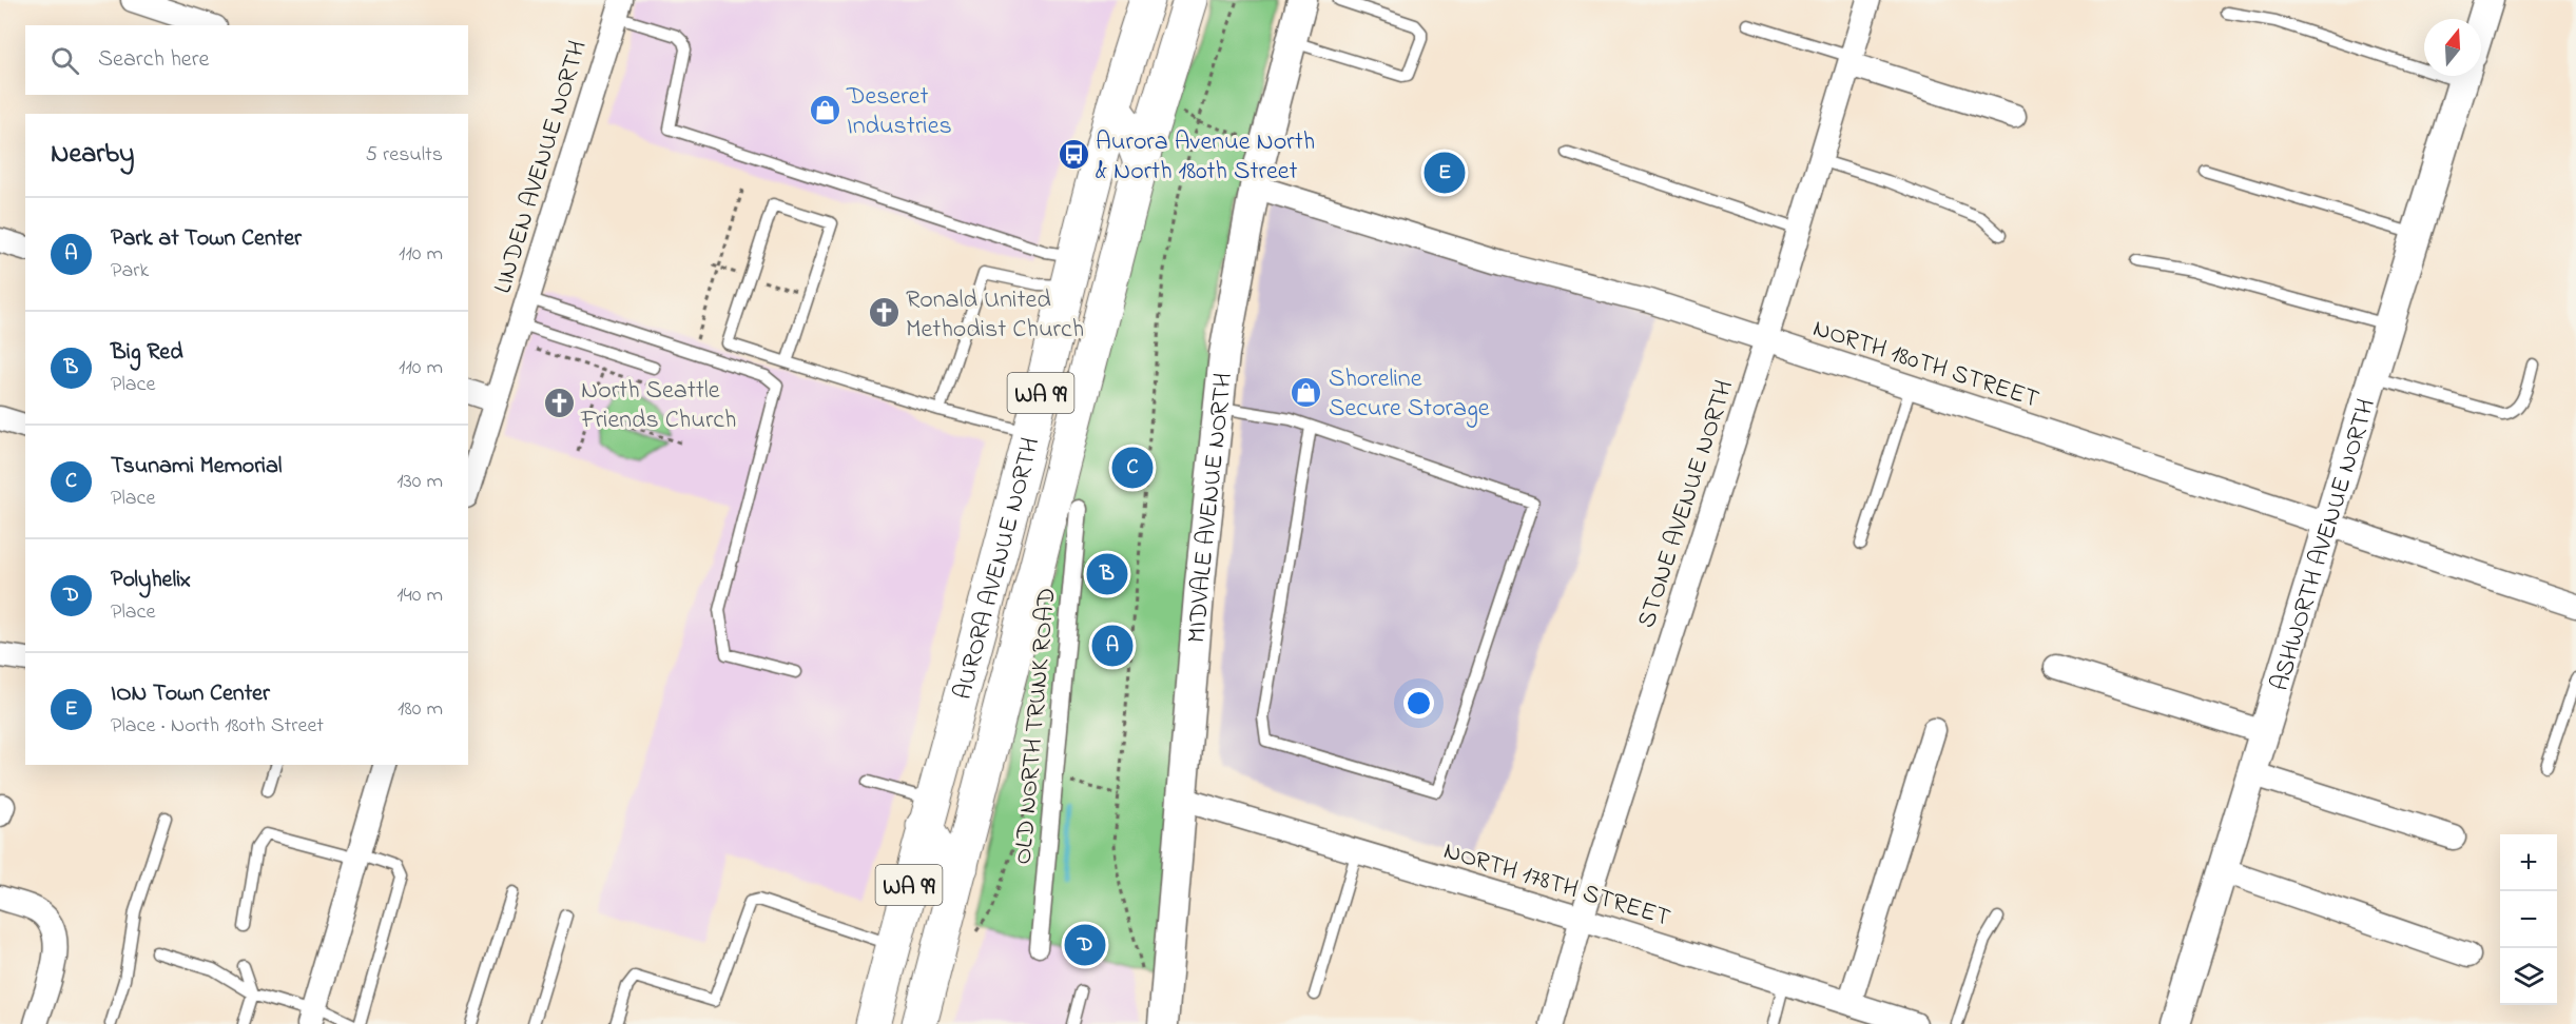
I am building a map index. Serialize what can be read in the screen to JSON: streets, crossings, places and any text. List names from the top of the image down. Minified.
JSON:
{"streets":{"main road":["WA 99","AURORA AVENUE NORTH"],"street":["LINDEN AVENUE NORTH","NORTH 180TH STREET","STONE AVENUE NORTH","MIDVALE AVENUE NORTH","ASHWORTH AVENUE NORTH","OLD NORTH TRUNK ROAD","NORTH 178TH STREET"]},"crossings":[["NORTH 180TH STREET","STONE AVENUE NORTH"],["NORTH 180TH STREET","MIDVALE AVENUE NORTH"],["NORTH 180TH STREET","ASHWORTH AVENUE NORTH"],["STONE AVENUE NORTH","NORTH 178TH STREET"],["MIDVALE AVENUE NORTH","NORTH 178TH STREET"]],"places":{"shop":["Deseret Industries","Shoreline Secure Storage"],"bus stop":["Aurora Avenue North & North 180th Street"],"church":["Ronald United Methodist Church","North Seattle Friends Church"]},"north":"top","page":{"search":"Search here","heading":["Nearby","5 results"],"pins":["E","C","B","A","D"],"list":[{"mark":"A","name":"Park at Town Center","note":"Park","value":"110 m"},{"mark":"B","name":"Big Red","note":"Place","value":"110 m"},{"mark":"C","name":"Tsunami Memorial","note":"Place","value":"130 m"},{"mark":"D","name":"Polyhelix","note":"Place","value":"140 m"},{"mark":"E","name":"ION Town Center","note":"Place · North 180th Street","value":"180 m"}],"map_buttons":["+","−"]}}
